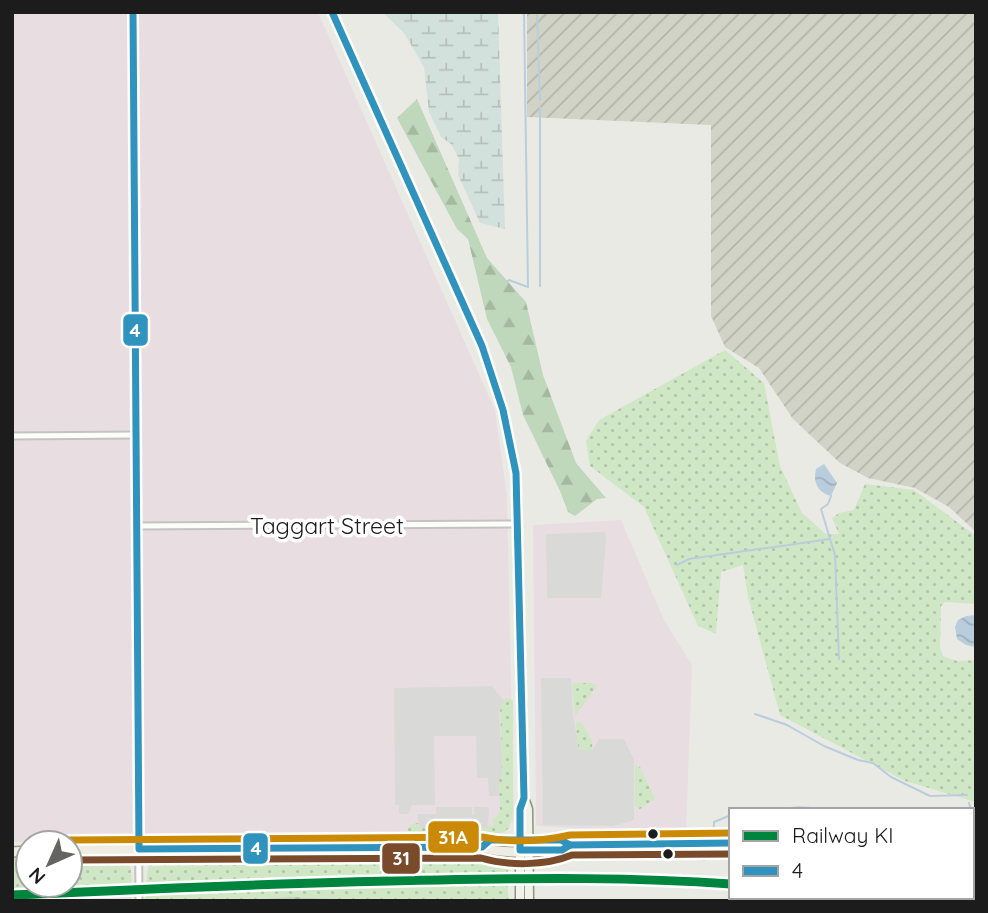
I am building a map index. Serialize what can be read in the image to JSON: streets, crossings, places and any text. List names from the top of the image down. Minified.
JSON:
{"streets":{"street":["Taggart Street"]},"lines":["transit line 4","transit line 31A","transit line 31","rail line KI"],"legend":["Railway KI","4"],"north":"bottom left"}
